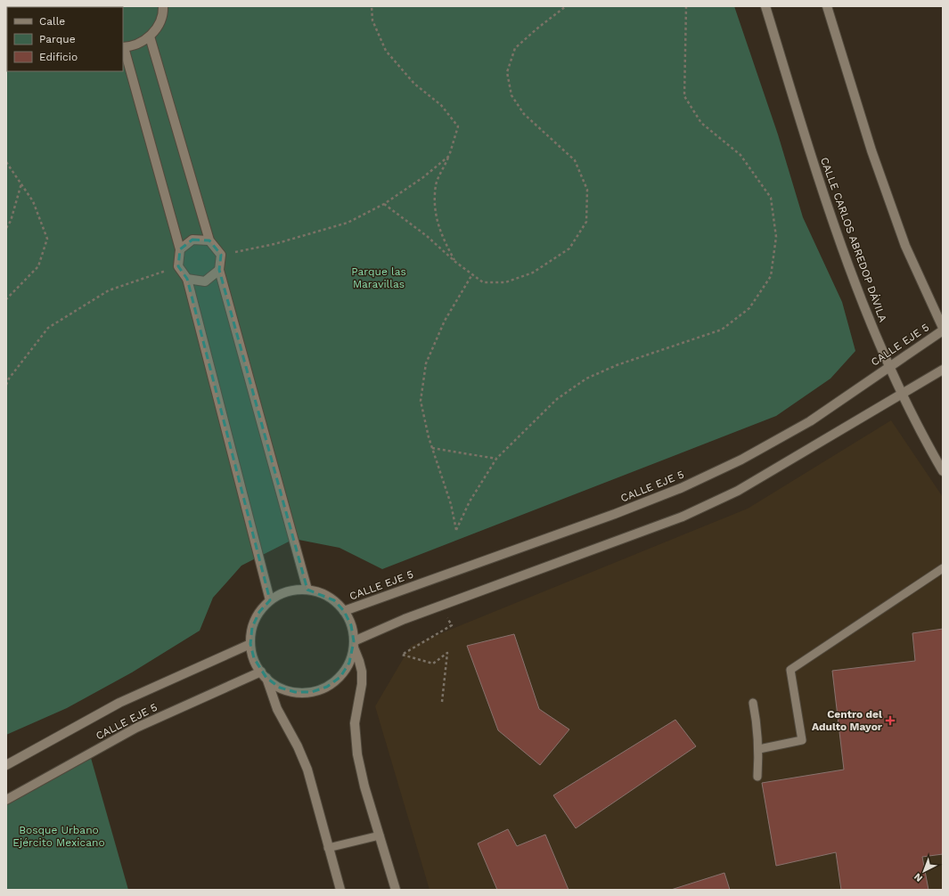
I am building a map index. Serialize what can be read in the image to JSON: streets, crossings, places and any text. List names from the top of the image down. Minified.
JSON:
{"streets":{"street":["CALLE CARLOS ABREDOP DÁVILA","CALLE EJE 5"]},"crossings":[["CALLE CARLOS ABREDOP DÁVILA","CALLE EJE 5"]],"parks":["Parque las Maravillas","Bosque Urbano Ejército Mexicano"],"places":{"health":["Centro del Adulto Mayor"]},"legend":["Calle","Parque","Edificio"],"north":"bottom left"}
